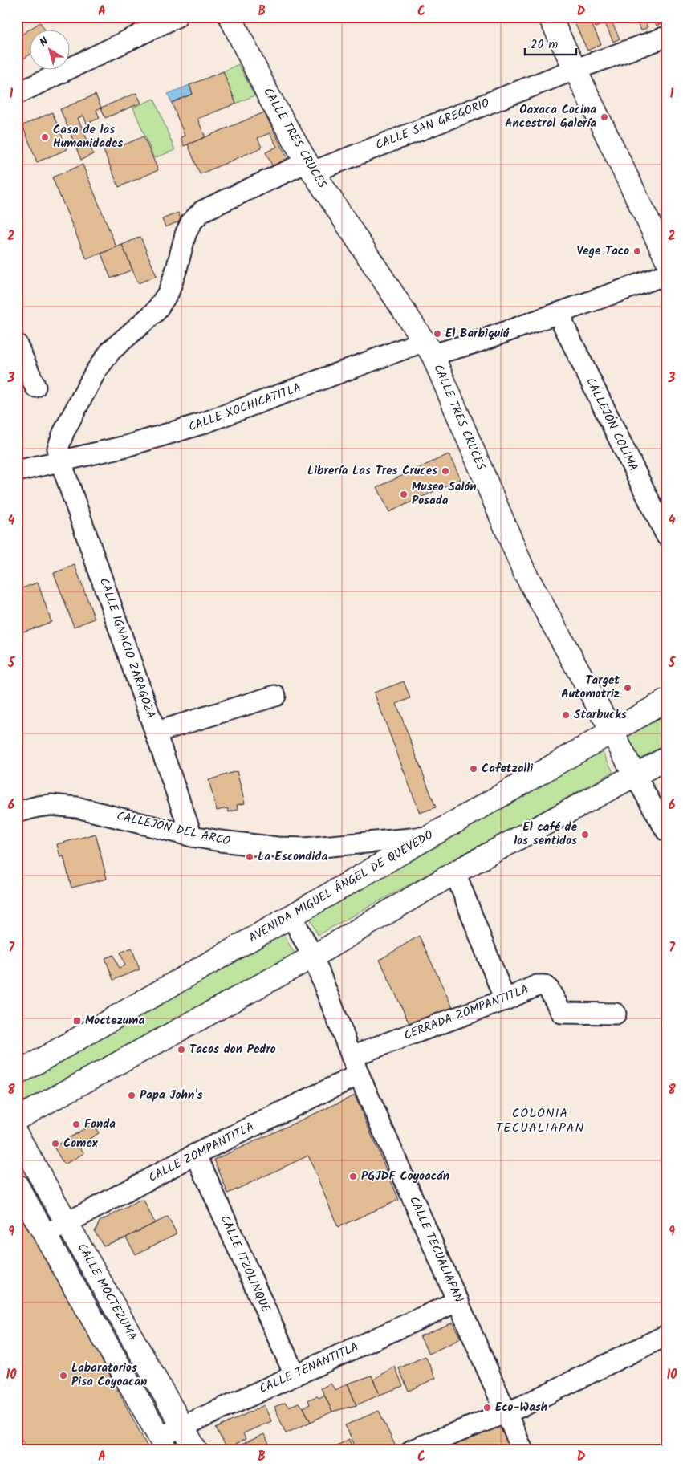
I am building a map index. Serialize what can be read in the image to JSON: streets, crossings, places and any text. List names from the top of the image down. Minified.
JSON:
{"streets":{"street":["CALLE SAN GREGORIO","CALLE TRES CRUCES","CALLE XOCHICATITLA","CALLEJÓN COLIMA","CALLE IGNACIO ZARAGOZA","CALLEJÓN DEL ARCO","AVENIDA MIGUEL ÁNGEL DE QUEVEDO","CERRADA ZOMPANTITLA","CALLE ZOMPANTITLA","CALLE TECUALIAPAN","CALLE ITZOLINQUE","CALLE MOCTEZUMA","CALLE TENANTITLA"]},"crossings":[["CALLE SAN GREGORIO","CALLE TRES CRUCES"],["CALLE SAN GREGORIO","CALLE XOCHICATITLA"],["CALLE SAN GREGORIO","CALLE IGNACIO ZARAGOZA"],["CALLE TRES CRUCES","CALLE XOCHICATITLA"],["CALLE TRES CRUCES","AVENIDA MIGUEL ÁNGEL DE QUEVEDO"],["CALLE XOCHICATITLA","CALLEJÓN COLIMA"],["CALLE XOCHICATITLA","CALLE IGNACIO ZARAGOZA"],["CALLE IGNACIO ZARAGOZA","CALLEJÓN DEL ARCO"],["CALLEJÓN DEL ARCO","AVENIDA MIGUEL ÁNGEL DE QUEVEDO"],["AVENIDA MIGUEL ÁNGEL DE QUEVEDO","CALLE TECUALIAPAN"],["CERRADA ZOMPANTITLA","CALLE TECUALIAPAN"],["CALLE ZOMPANTITLA","CALLE TECUALIAPAN"],["CALLE ZOMPANTITLA","CALLE ITZOLINQUE"],["CALLE ZOMPANTITLA","CALLE MOCTEZUMA"],["CALLE TECUALIAPAN","CALLE TENANTITLA"],["CALLE ITZOLINQUE","CALLE TENANTITLA"],["CALLE MOCTEZUMA","CALLE TENANTITLA"]],"districts":["COLONIA TECUALIAPAN"],"places":{"other":["Oaxaca Cocina Ancestral Galería","Casa de las Humanidades","Vege Taco","El Barbiquiú","Librería Las Tres Cruces","Museo Salón Posada","Target Automotriz","Starbucks","Cafetzalli","El café de los sentidos","La Escondida","Tacos don Pedro","Papa John's","Fonda","Comex","PGJDF Coyoacán","Labaratorios Pisa Coyoacan","Eco-Wash"],"transit":["Moctezuma"]},"scale_bar":"20 m","north":"top left","grid":{"columns":["A","B","C","D"],"rows":["1","2","3","4","5","6","7","8","9","10"]}}
